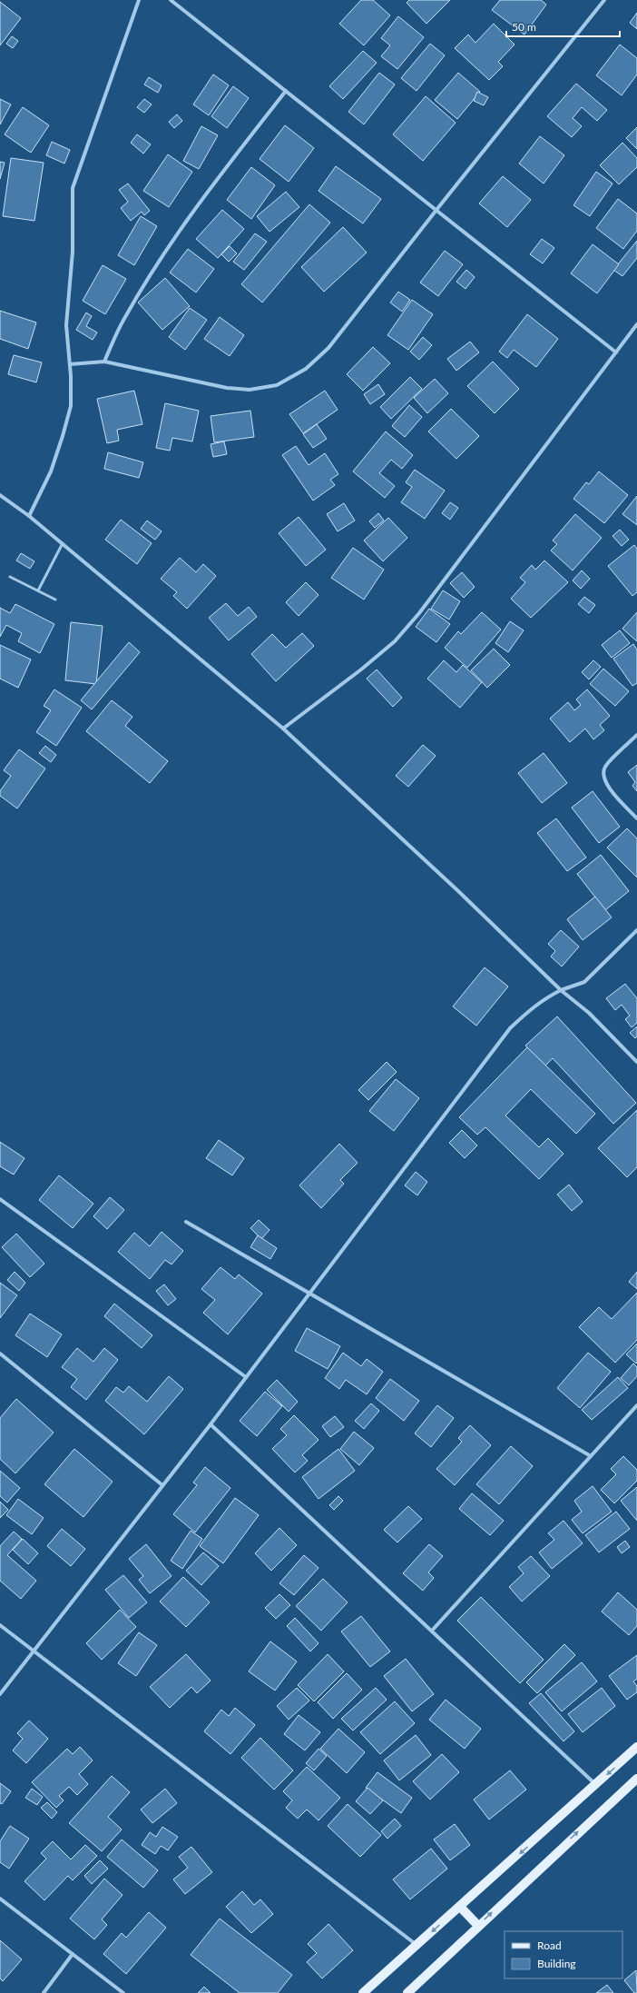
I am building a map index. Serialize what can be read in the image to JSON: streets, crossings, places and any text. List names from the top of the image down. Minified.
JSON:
{"legend":["Road","Building"],"scale_bar":"50 m"}
